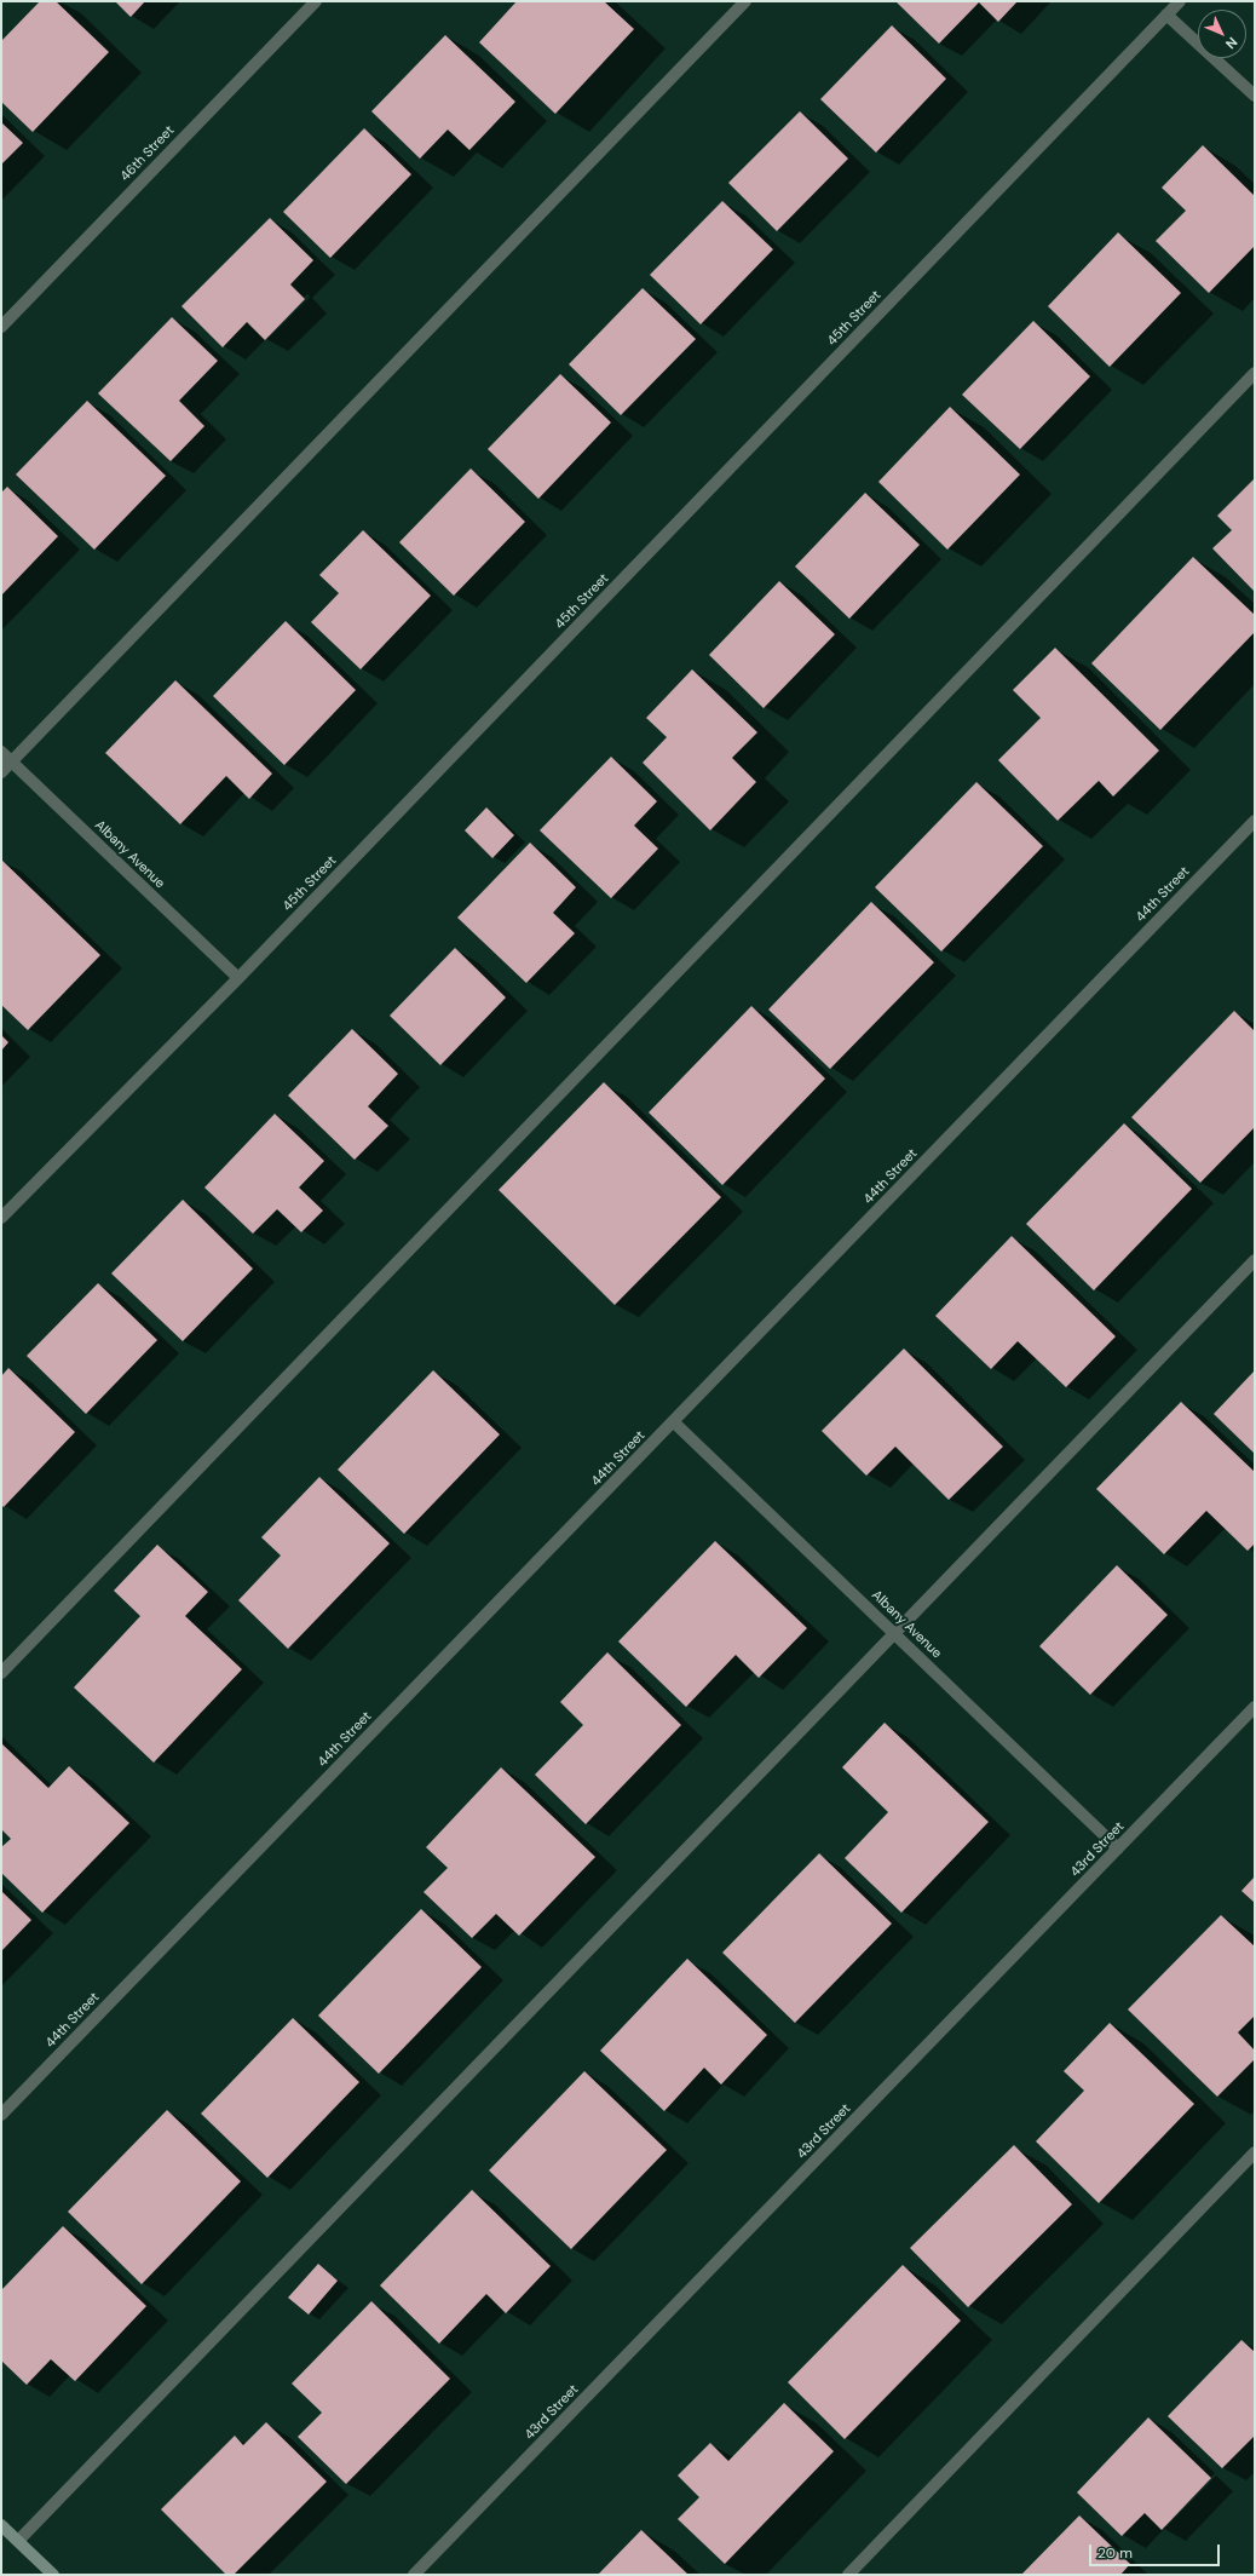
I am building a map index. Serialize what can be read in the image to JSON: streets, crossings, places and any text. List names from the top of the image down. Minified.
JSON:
{"streets":{"street":["46th Street","45th Street","Albany Avenue","44th Street","43rd Street"]},"crossings":[["45th Street","Albany Avenue"],["Albany Avenue","44th Street"],["Albany Avenue","43rd Street"]],"scale_bar":"20 m","north":"bottom right"}
